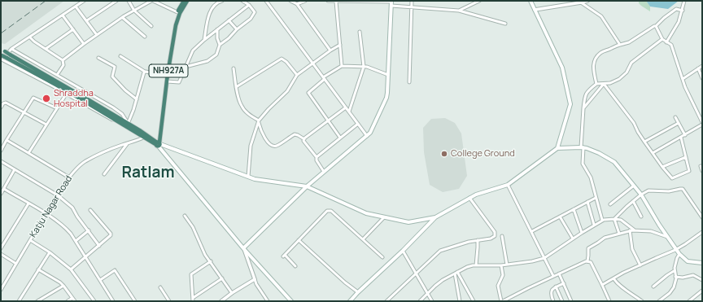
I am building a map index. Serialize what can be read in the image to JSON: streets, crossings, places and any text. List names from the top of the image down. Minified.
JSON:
{"streets":{"highway":["NH927A"],"street":["Katju Nagar Road"]},"districts":["Ratlam"],"places":["Shraddha Hospital","College Ground"]}
